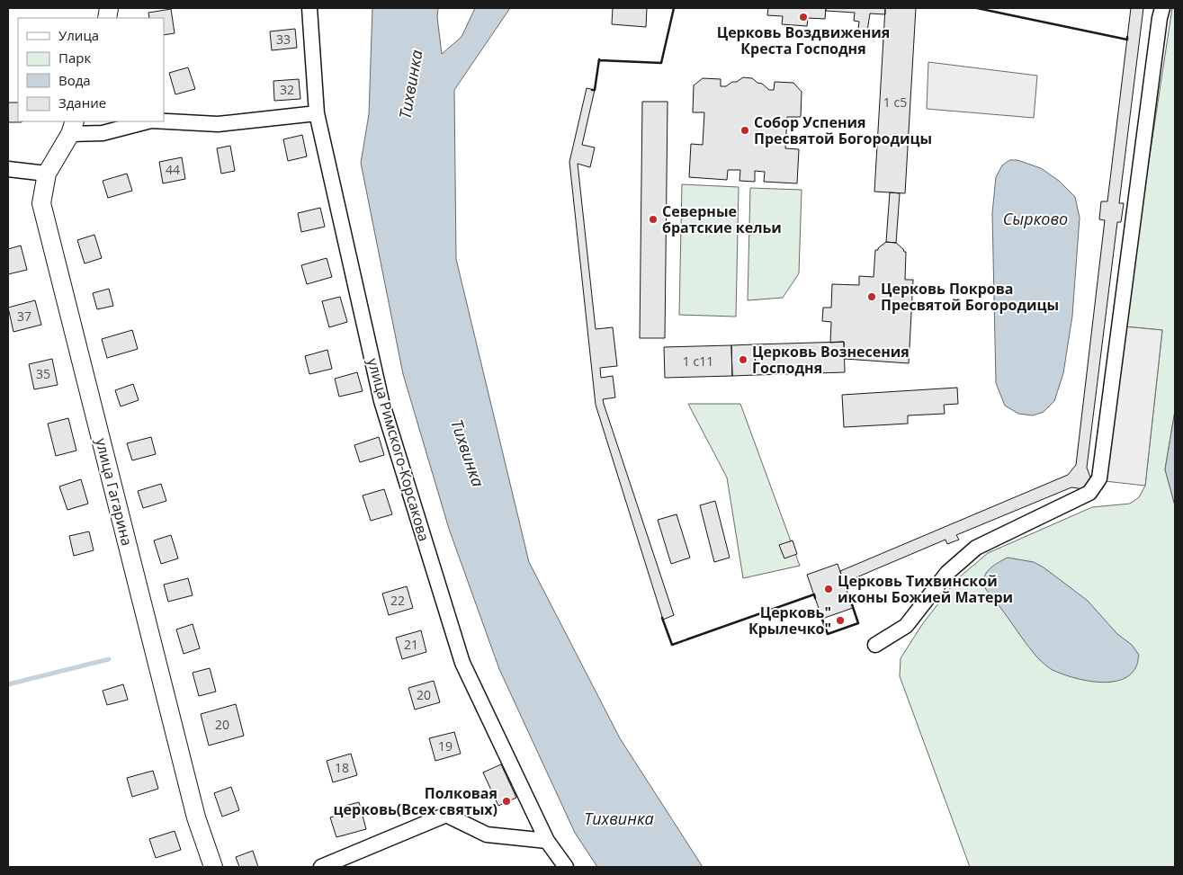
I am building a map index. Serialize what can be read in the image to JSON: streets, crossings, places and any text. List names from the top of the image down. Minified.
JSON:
{"streets":{"street":["улица Римского-Корсакова","улица Гагарина"]},"water":["Тихвинка","Сырково"],"places":["Церковь Воздвижения Креста Господня","Собор Успения Пресвятой Богородицы","Северные братские кельи","Церковь Покрова Пресвятой Богородицы","Церковь Вознесения Господня","Церковь Тихвинской иконы Божией Матери","Церковь\" Крылечко\"","Полковая церковь(Всех святых)"],"house_numbers":["33","32","1 с5","44","37","1 с11","35","22","21","20","20","19","18"],"legend":["Улица","Парк","Вода","Здание"]}
